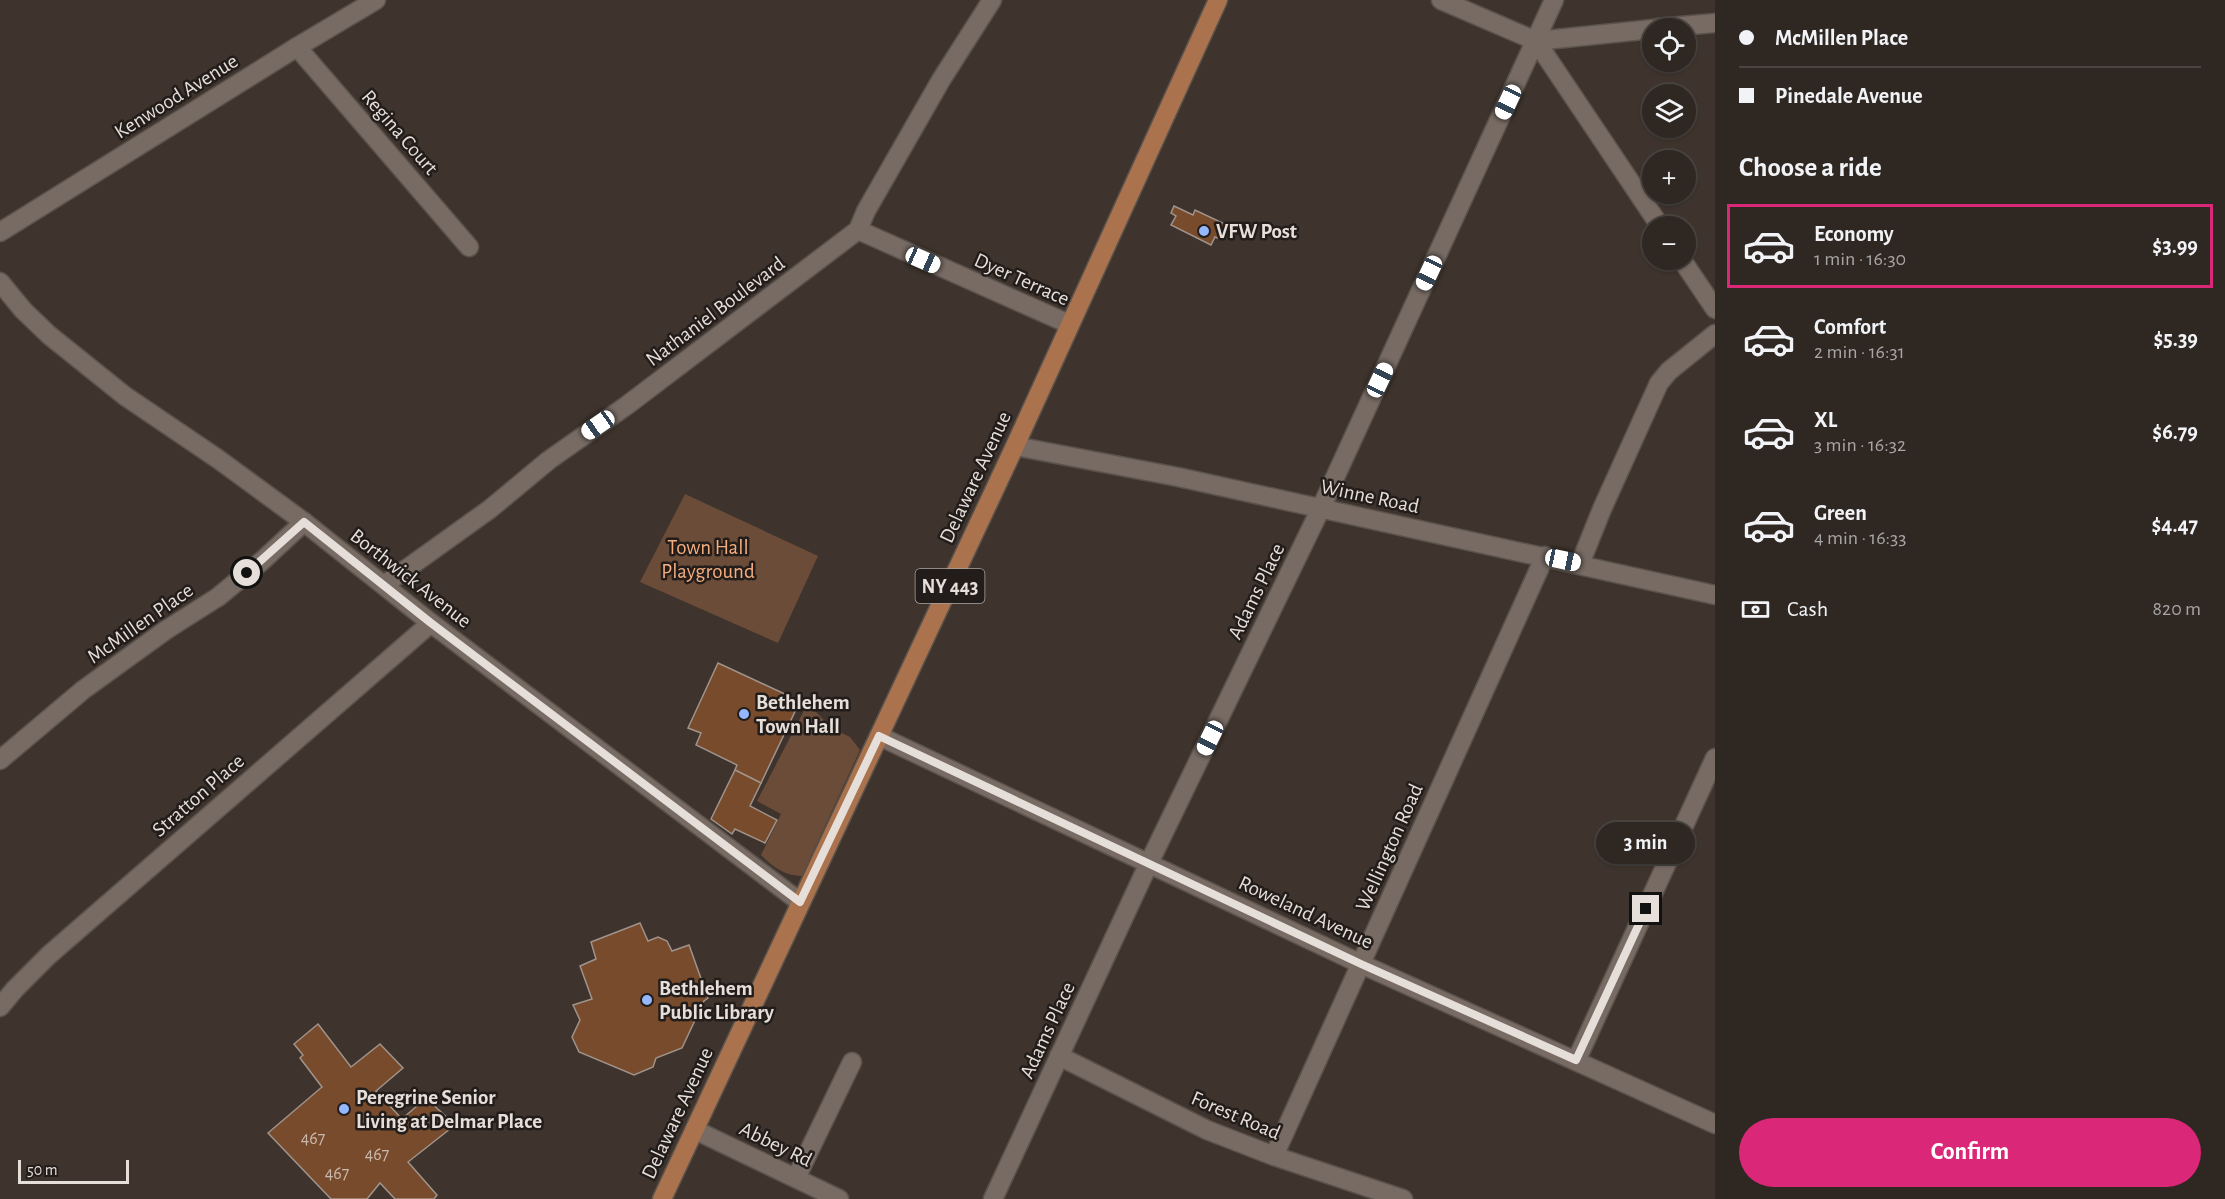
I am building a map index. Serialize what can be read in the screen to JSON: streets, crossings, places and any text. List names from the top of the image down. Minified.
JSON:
{"streets":{"main road":["Delaware Avenue","NY 443"],"street":["Kenwood Avenue","Regina Court","Dyer Terrace","Nathaniel Boulevard","Winne Road","Borthwick Avenue","Adams Place","McMillen Place","Stratton Place","Wellington Road","Roweland Avenue","Forest Road","Abbey Rd"]},"crossings":[["Kenwood Avenue","Regina Court"],["Dyer Terrace","Nathaniel Boulevard"],["Dyer Terrace","Delaware Avenue"],["Nathaniel Boulevard","Borthwick Avenue"],["Delaware Avenue","Winne Road"],["Delaware Avenue","Borthwick Avenue"],["Delaware Avenue","Roweland Avenue"],["Delaware Avenue","Abbey Rd"],["Winne Road","Adams Place"],["Winne Road","Wellington Road"],["Borthwick Avenue","McMillen Place"],["Borthwick Avenue","Stratton Place"],["Adams Place","Roweland Avenue"],["Adams Place","Forest Road"],["Wellington Road","Roweland Avenue"],["Wellington Road","Forest Road"]],"parks":["Town Hall Playground"],"places":["VFW Post","Bethlehem Town Hall","Bethlehem Public Library","Peregrine Senior Living at Delmar Place"],"house_numbers":["467","467","467"],"scale_bar":"50 m","page":{"banner":["McMillen Place","Pinedale Avenue"],"map_buttons":["+","−"],"heading":"Choose a ride","list":[{"name":"Economy","note":"1 min · 16:30","value":"$3.99"},{"name":"Comfort","note":"2 min · 16:31","value":"$5.39"},{"name":"XL","note":"3 min · 16:32","value":"$6.79"},{"name":"Green","note":"4 min · 16:33","value":"$4.47"}],"pay":["Cash","820 m"],"bubble":"3 min","buttons":"Confirm","scale":"50 m"}}
